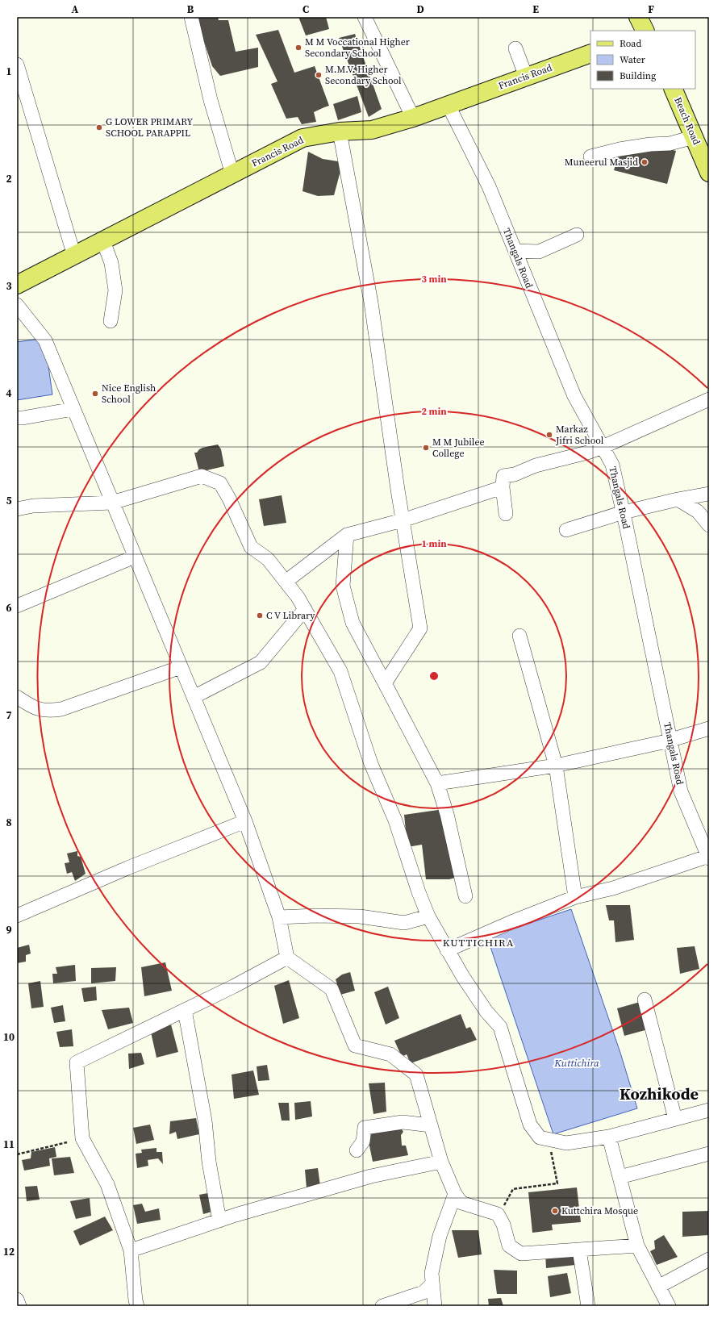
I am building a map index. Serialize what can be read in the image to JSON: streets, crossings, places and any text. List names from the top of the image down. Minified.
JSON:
{"streets":{"main road":["Francis Road","Beach Road"],"street":["Thangals Road"]},"crossings":[["Francis Road","Thangals Road"]],"districts":["KUTTICHIRA","Kozhikode"],"water":["Kuttichira"],"places":["M M Voccational Higher Secondary School","M.M.V. Higher Secondary School","G LOWER PRIMARY SCHOOL PARAPPIL","Muneerul Masjid","Nice English School","Markaz Jifri School","M M Jubilee College","C V Library","Kuttchira Mosque"],"legend":["Road","Water","Building"],"grid":{"columns":["A","B","C","D","E","F"],"rows":["1","2","3","4","5","6","7","8","9","10","11","12"]},"rings":["3 min","2 min","1 min"]}
